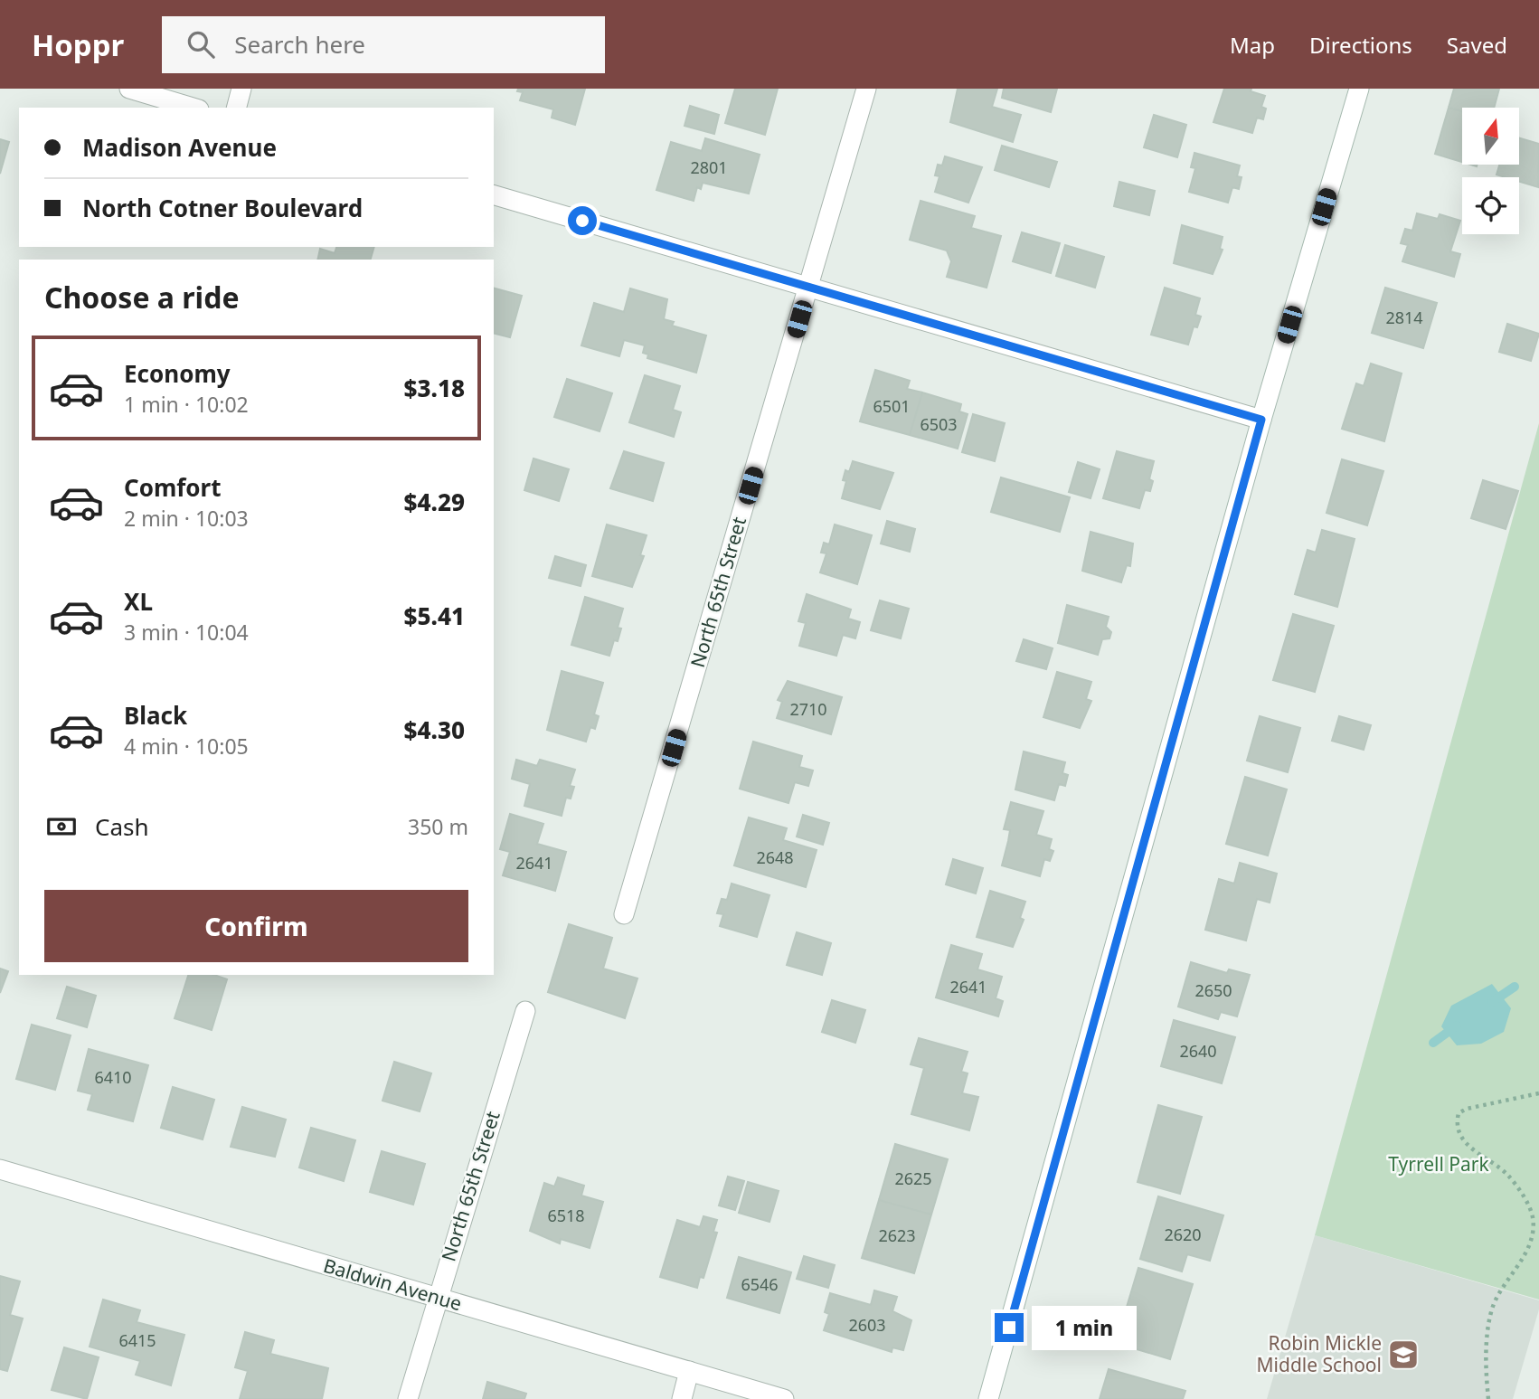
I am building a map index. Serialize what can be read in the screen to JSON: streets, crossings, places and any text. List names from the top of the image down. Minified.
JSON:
{"streets":{"street":["North 65th Street","Baldwin Avenue"]},"crossings":[["North 65th Street","Baldwin Avenue"]],"parks":["Tyrrell Park"],"places":{"school or university":["Robin Mickle Middle School"]},"house_numbers":["2801","2814","6501","6503","2710","2648","2641","2641","2650","2640","6410","2625","6518","2620","2623","6546","2603","6415"],"north":"top","page":{"header":"Hoppr","search":"Search here","nav":["Map","Directions","Saved"],"banner":["Madison Avenue","North Cotner Boulevard"],"heading":"Choose a ride","list":[{"name":"Economy","note":"1 min · 10:02","value":"$3.18"},{"name":"Comfort","note":"2 min · 10:03","value":"$4.29"},{"name":"XL","note":"3 min · 10:04","value":"$5.41"},{"name":"Black","note":"4 min · 10:05","value":"$4.30"}],"pay":["Cash","350 m"],"buttons":"Confirm","bubble":"1 min"}}
